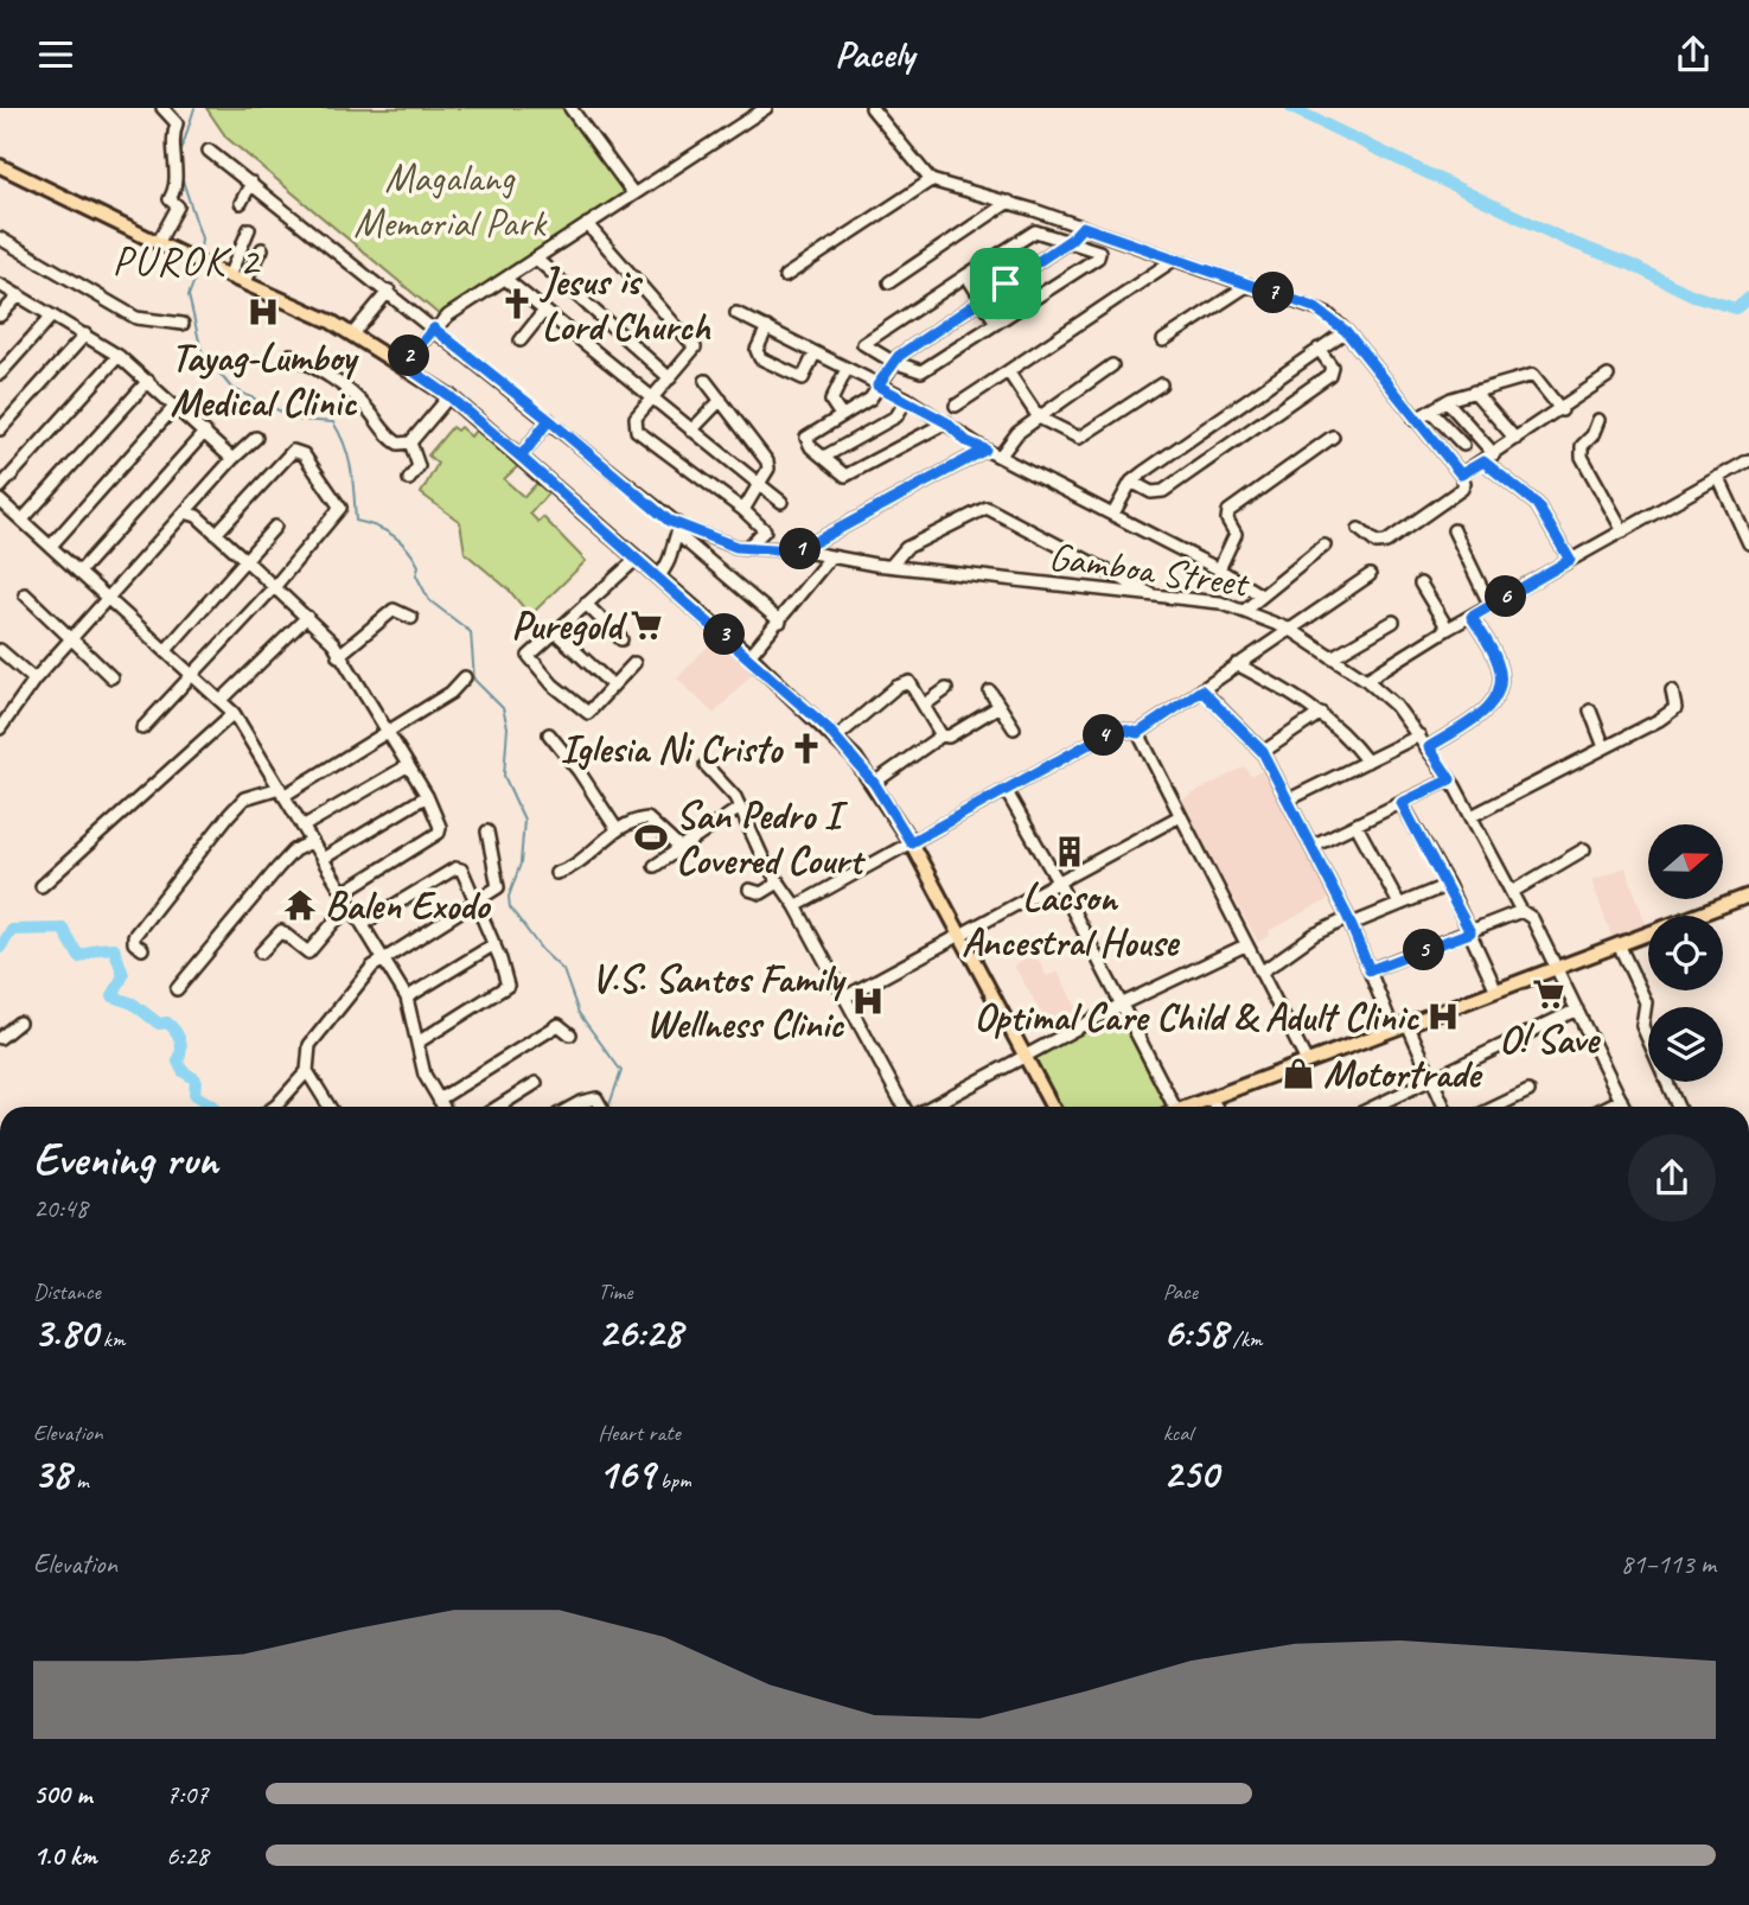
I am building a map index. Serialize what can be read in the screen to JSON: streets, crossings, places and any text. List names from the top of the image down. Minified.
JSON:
{"streets":{"street":["Gamboa Street"]},"districts":["PUROK 2"],"parks":["Magalang Memorial Park"],"places":{"church":["Jesus is Lord Church","Iglesia Ni Cristo"],"hospital":["Tayag-Lumboy Medical Clinic","V.S. Santos Family Wellness Clinic","Optimal Care Child & Adult Clinic"],"supermarket":["Puregold","O! Save"],"sports":["San Pedro I Covered Court"],"building":["Lacson Ancestral House"],"temple":["Balen Exodo"],"shop":["Motortrade"]},"north":"right","page":{"header":"Pacely","pins":["7","2","1","6","3","4","5"],"heading":["Evening run","20:48"],"stats":[["Distance","3.80 km"],["Time","26:28"],["Pace","6:58 /km"],["Elevation","38 m"],["Heart rate","169 bpm"],["kcal","250"]],"chart":["Elevation","81–113 m"],"list":[{"name":"500 m","note":"7:07"},{"name":"1.0 km","note":"6:28"}]}}
